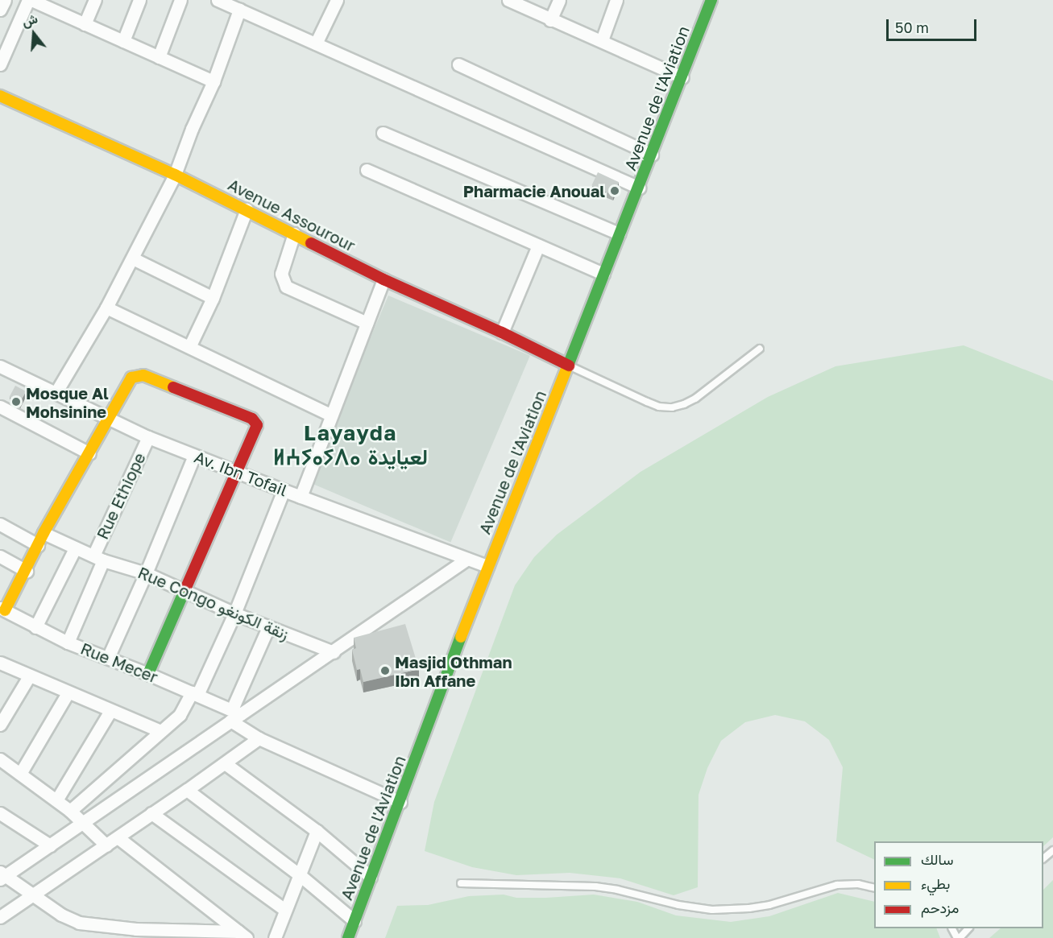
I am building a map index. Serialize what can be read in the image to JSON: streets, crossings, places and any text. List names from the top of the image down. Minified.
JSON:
{"streets":{"street":["Avenue de l'Aviation","Avenue Assourour","Av. Ibn Tofail","Rue Ethiope","Rue Congo زنقة الكونغو","Rue Mecer"]},"crossings":[["Avenue de l'Aviation","Avenue Assourour"],["Avenue de l'Aviation","Av. Ibn Tofail"],["Avenue de l'Aviation","Rue Mecer"],["Av. Ibn Tofail","Rue Ethiope"],["Rue Ethiope","Rue Congo زنقة الكونغو"],["Rue Ethiope","Rue Mecer"]],"districts":["Layayda ⵍⵄⵢⴰⵢⴷⴰ لعيايدة"],"places":["Pharmacie Anoual","Mosque Al Mohsinine","Masjid Othman Ibn Affane"],"legend":["سالك","بطيء","مزدحم"],"scale_bar":"50 m","north":"top"}
